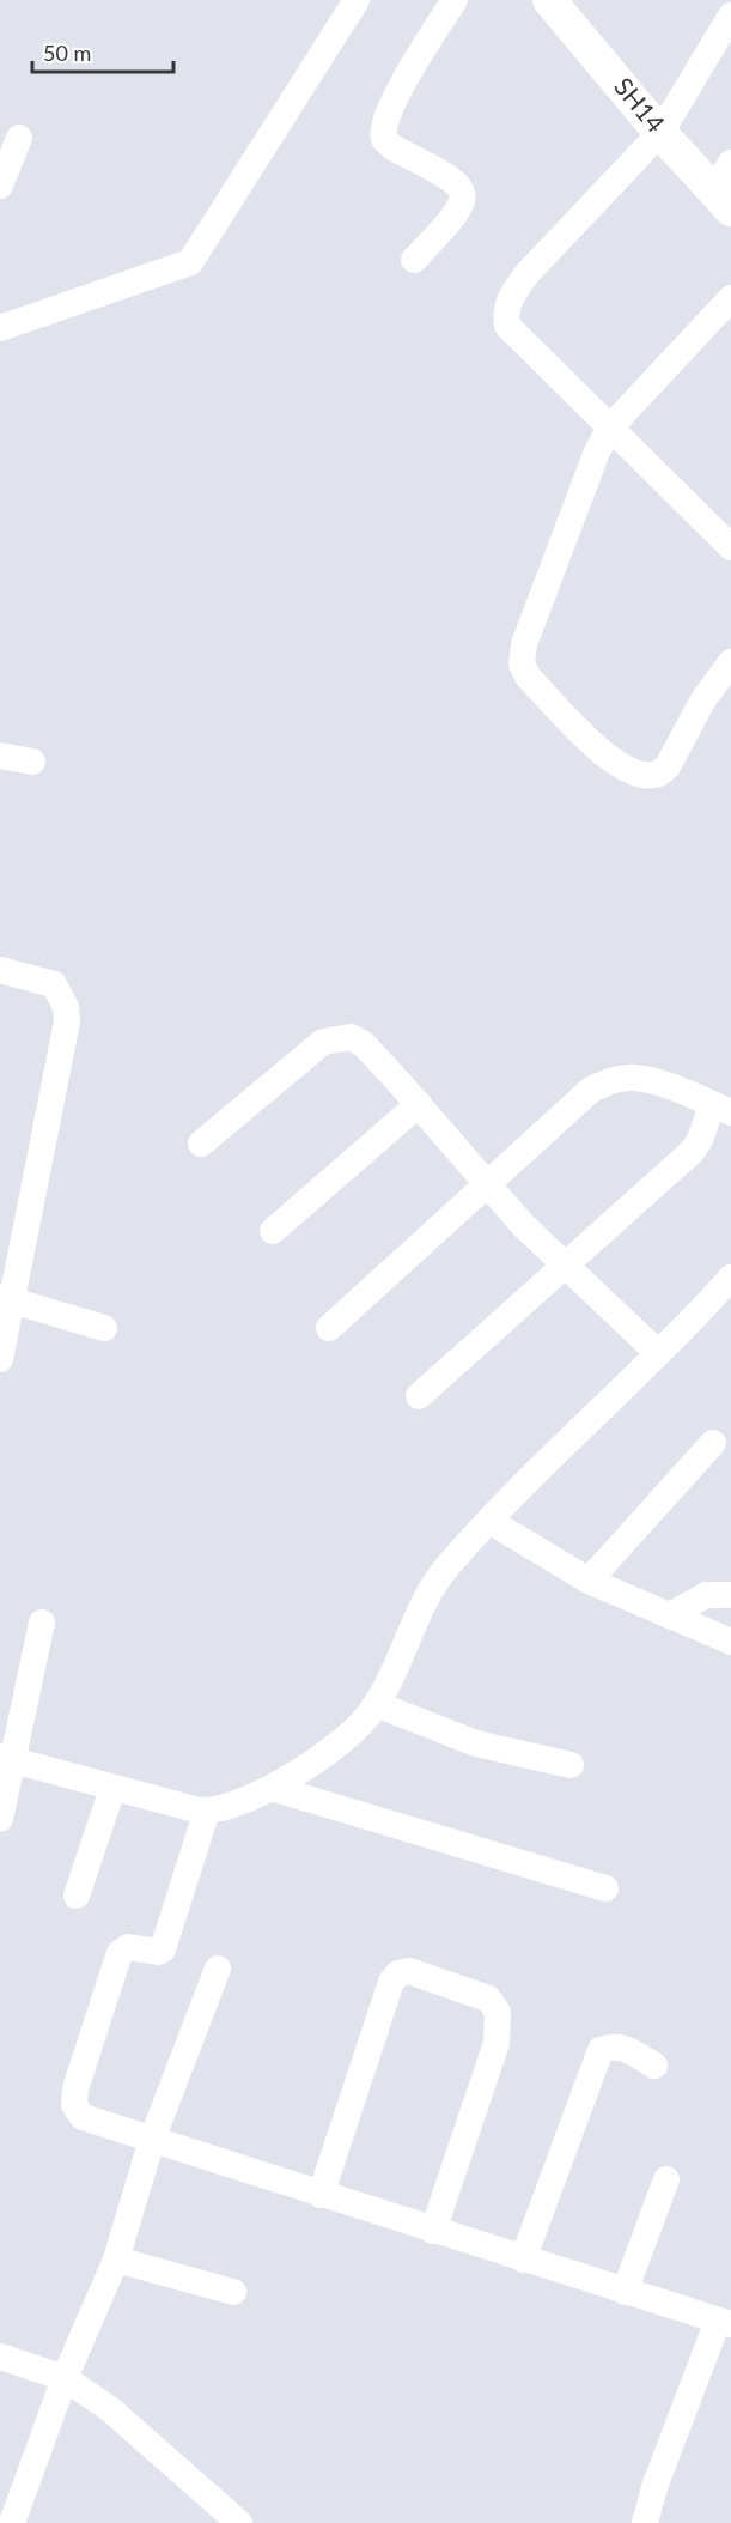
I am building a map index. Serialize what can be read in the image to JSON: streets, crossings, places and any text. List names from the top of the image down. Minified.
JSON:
{"streets":{"main road":["SH14"]},"scale_bar":"50 m"}
